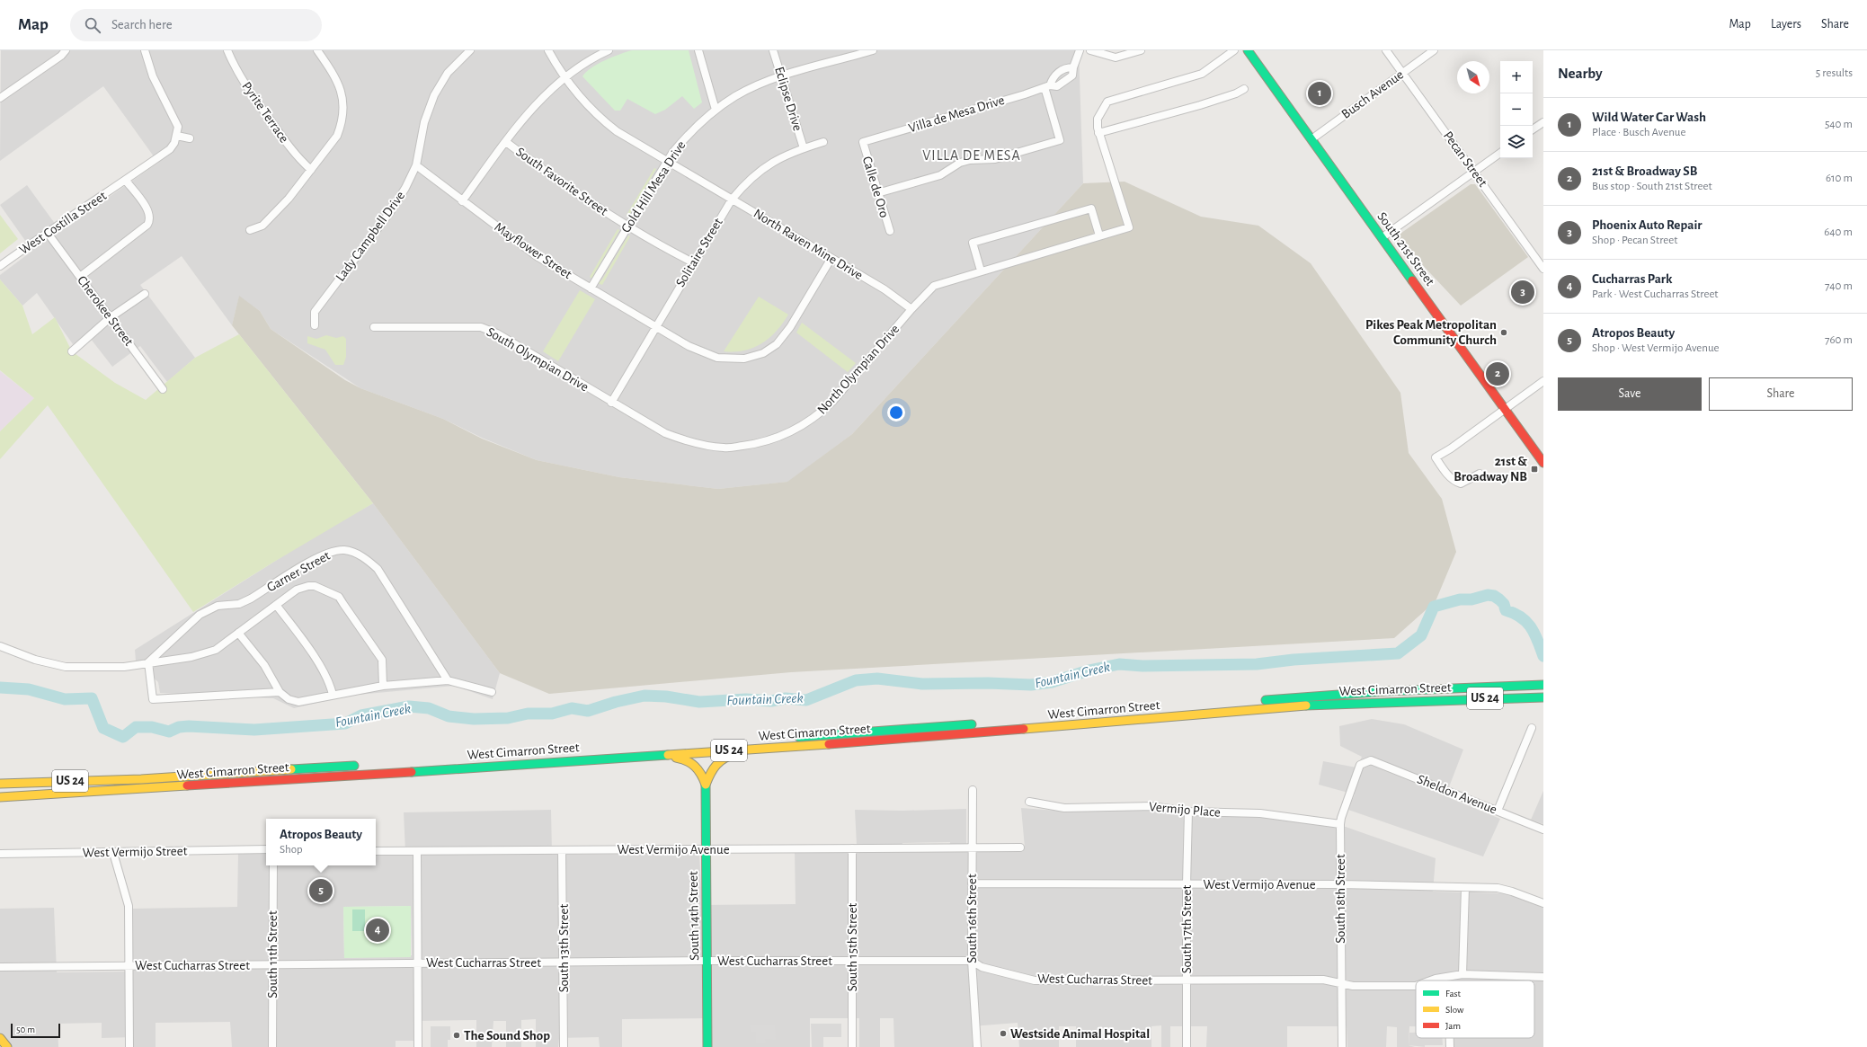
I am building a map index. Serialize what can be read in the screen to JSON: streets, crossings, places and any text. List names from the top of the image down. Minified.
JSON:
{"streets":{"main road":["South 21st Street","West Cimarron Street","US 24","South 14th Street"],"street":["Busch Avenue","Eclipse Drive","Pyrite Terrace","Villa de Mesa Drive","Pecan Street","South Favorite Street","Gold Hill Mesa Drive","Calle de Oro","West Costilla Street","Lady Campbell Drive","North Raven Mine Drive","Mayflower Street","Solitaire Street","Cherokee Street","South Olympian Drive","North Olympian Drive","Garner Street","Sheldon Avenue","Vermijo Place","West Vermijo Avenue","West Vermijo Street","South 18th Street","South 16th Street","South 17th Street","South 15th Street","South 13th Street","South 11th Street","West Cucharras Street"]},"crossings":[["Busch Avenue","Pecan Street"],["Busch Avenue","South 21st Street"],["Eclipse Drive","Gold Hill Mesa Drive"],["Eclipse Drive","Solitaire Street"],["Villa de Mesa Drive","Calle de Oro"],["South Favorite Street","Gold Hill Mesa Drive"],["South Favorite Street","Solitaire Street"],["Gold Hill Mesa Drive","North Raven Mine Drive"],["Gold Hill Mesa Drive","Mayflower Street"],["West Costilla Street","Cherokee Street"],["Lady Campbell Drive","Mayflower Street"],["North Raven Mine Drive","Mayflower Street"],["North Raven Mine Drive","Solitaire Street"],["North Raven Mine Drive","North Olympian Drive"],["Mayflower Street","Solitaire Street"],["Solitaire Street","South Olympian Drive"],["Solitaire Street","North Olympian Drive"],["South Olympian Drive","North Olympian Drive"],["Sheldon Avenue","South 18th Street"],["Vermijo Place","South 18th Street"],["Vermijo Place","South 17th Street"],["West Vermijo Avenue","South 18th Street"],["West Vermijo Avenue","South 14th Street"],["West Vermijo Avenue","South 16th Street"],["West Vermijo Avenue","South 17th Street"],["West Vermijo Avenue","South 15th Street"],["West Vermijo Avenue","South 13th Street"],["South 18th Street","West Cucharras Street"],["South 14th Street","West Cucharras Street"],["South 16th Street","West Cucharras Street"],["South 17th Street","West Cucharras Street"],["South 15th Street","West Cucharras Street"],["South 13th Street","West Cucharras Street"],["South 11th Street","West Cucharras Street"]],"districts":["VILLA DE MESA"],"water":["Fountain Creek"],"places":{"other":["Pikes Peak Metropolitan Community Church","Westside Animal Hospital","The Sound Shop"],"transit":["21st & Broadway NB"]},"legend":["Fast","Slow","Jam"],"scale_bar":"50 m","north":"bottom right","page":{"header":"Map","search":"Search here","nav":["Map","Layers","Share"],"heading":["Nearby","5 results"],"map_buttons":["+","−"],"pins":["1","3","2","5","4"],"list":[{"mark":"1","name":"Wild Water Car Wash","note":"Place · Busch Avenue","value":"540 m"},{"mark":"2","name":"21st & Broadway SB","note":"Bus stop · South 21st Street","value":"610 m"},{"mark":"3","name":"Phoenix Auto Repair","note":"Shop · Pecan Street","value":"640 m"},{"mark":"4","name":"Cucharras Park","note":"Park · West Cucharras Street","value":"740 m"},{"mark":"5","name":"Atropos Beauty","note":"Shop · West Vermijo Avenue","value":"760 m"}],"buttons":["Save","Share"],"popup":["Atropos Beauty","Shop"],"scale":"50 m"}}
